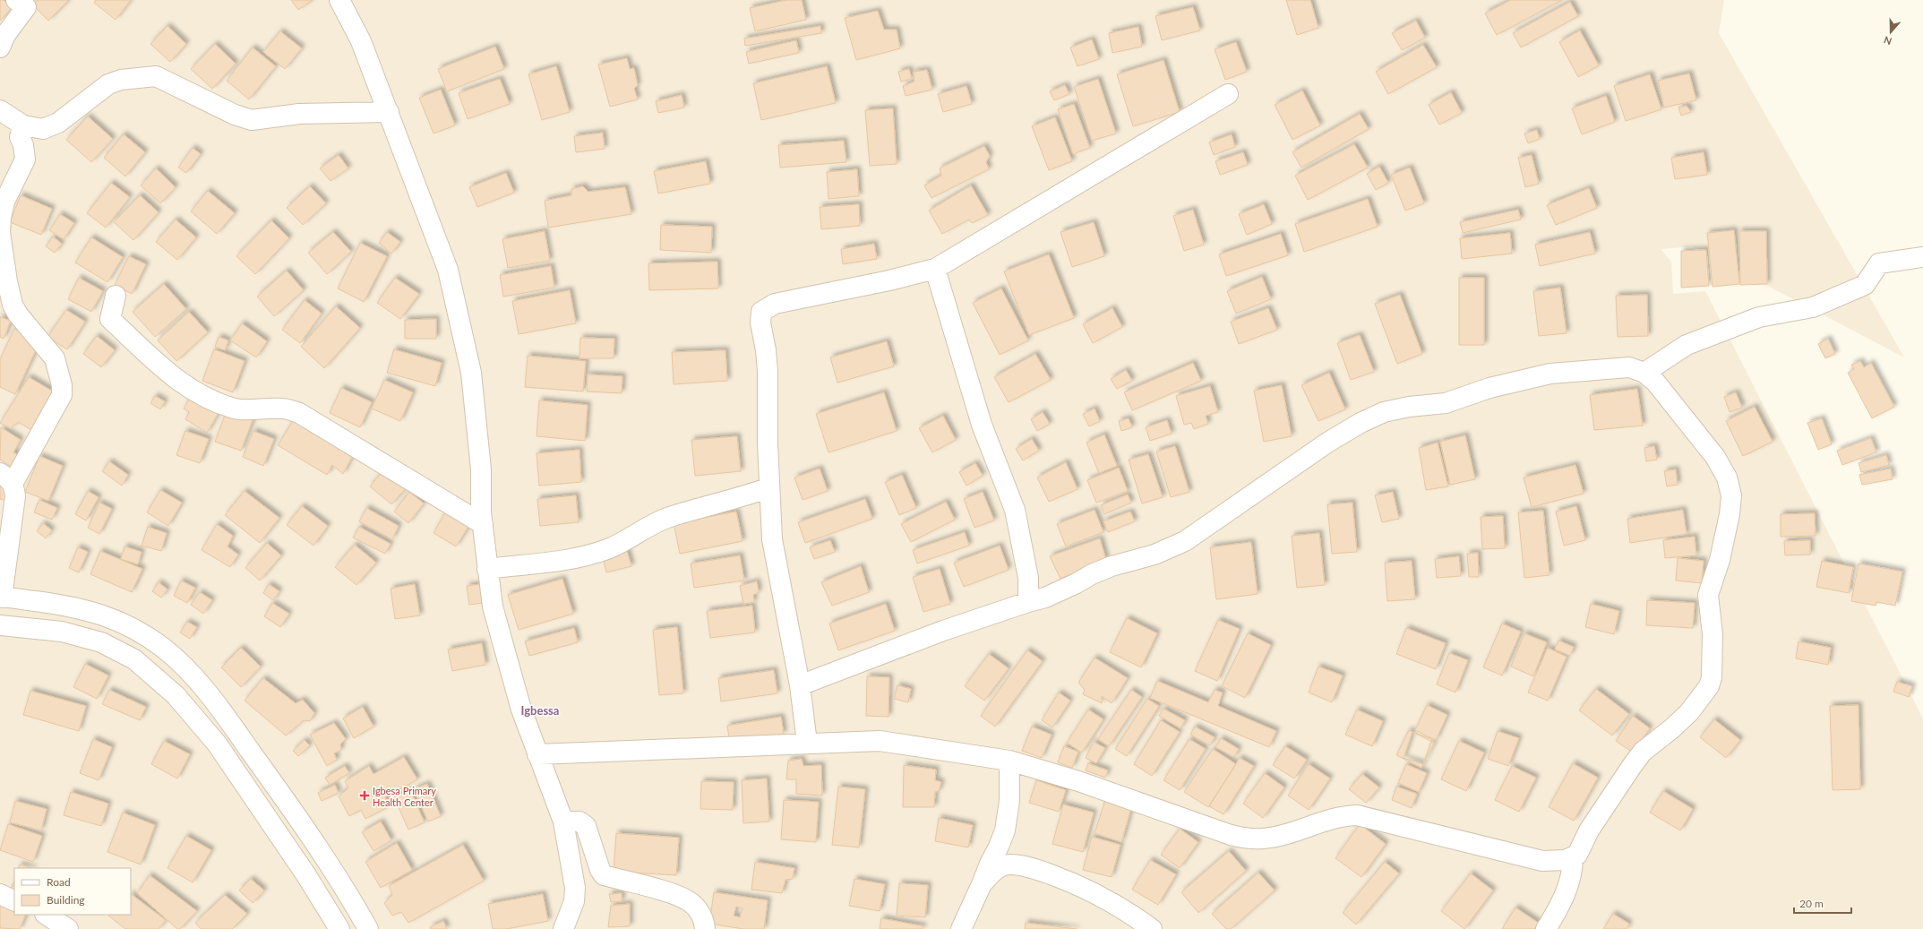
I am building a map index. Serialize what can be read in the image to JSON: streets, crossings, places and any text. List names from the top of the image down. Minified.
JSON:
{"districts":["Igbessa"],"places":{"health":["Igbesa Primary Health Center"]},"legend":["Road","Building"],"scale_bar":"20 m","north":"bottom"}
